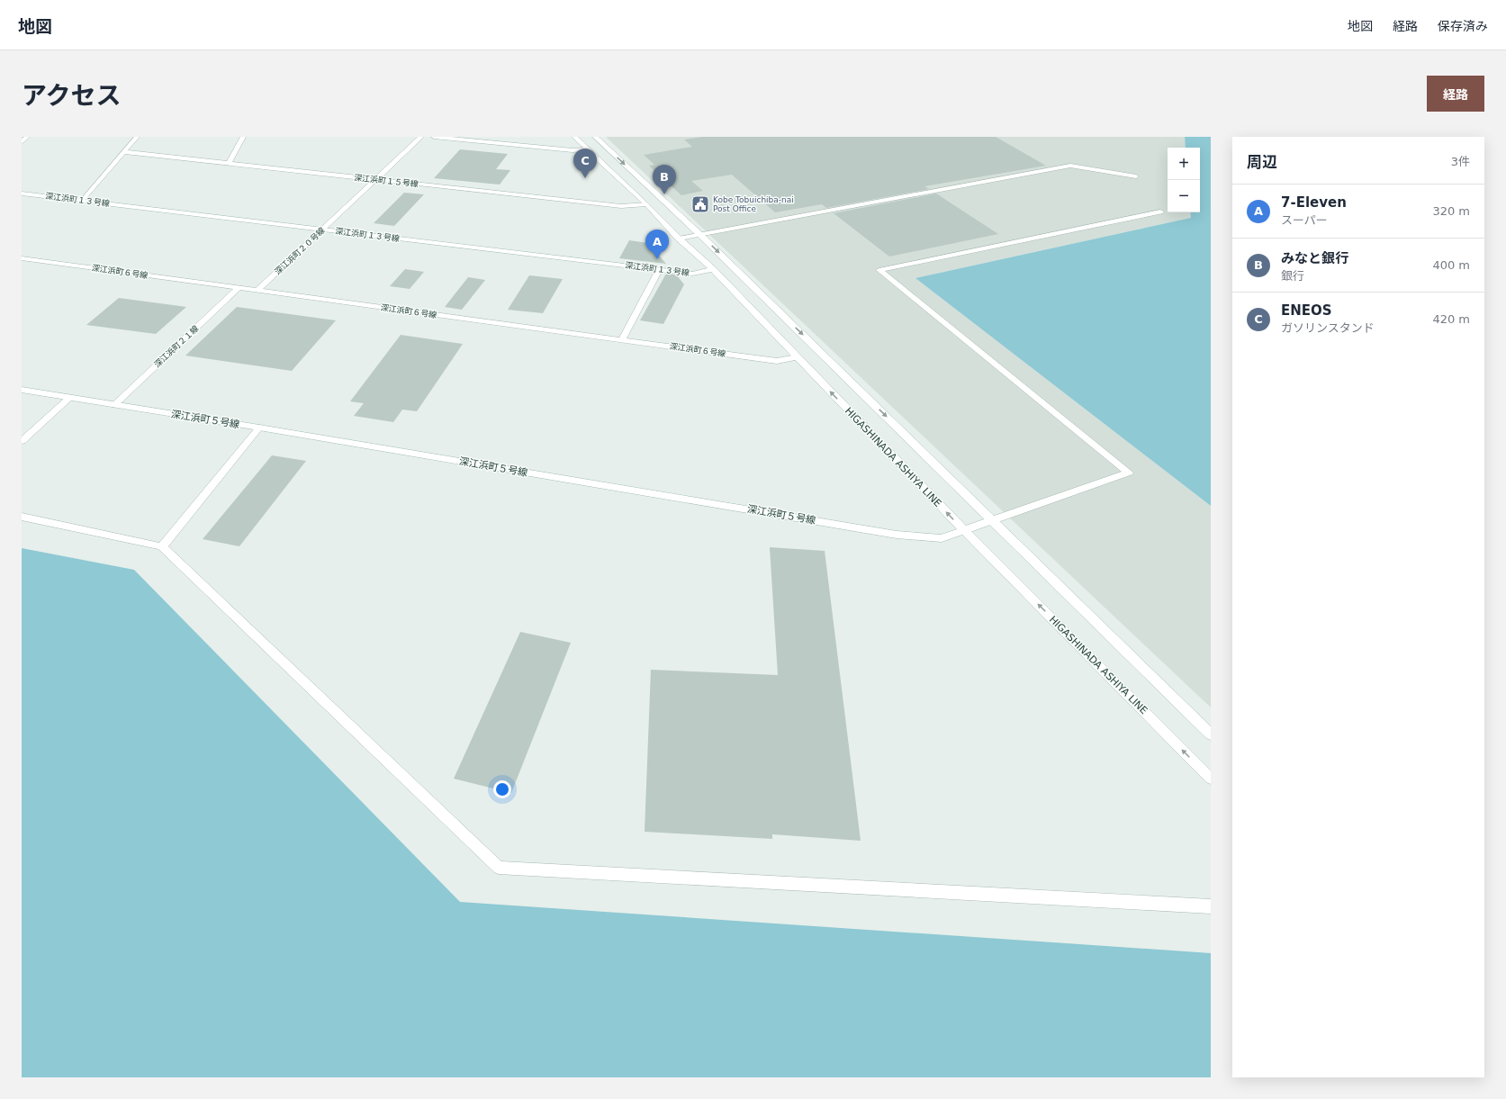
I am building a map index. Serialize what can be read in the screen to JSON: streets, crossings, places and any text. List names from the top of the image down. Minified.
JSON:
{"streets":{"street":["深江浜町１５号線","深江浜町１３号線","深江浜町２０号線","深江浜町６号線","深江浜町２１線","深江浜町５号線","HIGASHINADA ASHIYA LINE"]},"crossings":[["深江浜町１５号線","深江浜町２０号線"],["深江浜町１５号線","HIGASHINADA ASHIYA LINE"],["深江浜町１３号線","深江浜町２０号線"],["深江浜町１３号線","HIGASHINADA ASHIYA LINE"],["深江浜町２０号線","深江浜町６号線"],["深江浜町６号線","深江浜町２１線"],["深江浜町６号線","HIGASHINADA ASHIYA LINE"],["深江浜町２１線","深江浜町５号線"],["深江浜町５号線","HIGASHINADA ASHIYA LINE"]],"places":{"public building":["Kobe Tobuichiba-nai Post Office"]},"page":{"header":"地図","nav":["地図","経路","保存済み"],"title":"アクセス","buttons":"経路","heading":["周辺","3件"],"map_buttons":["+","−"],"pins":["C","B","A"],"list":[{"mark":"A","name":"7-Eleven","note":"スーパー","value":"320 m"},{"mark":"B","name":"みなと銀行","note":"銀行","value":"400 m"},{"mark":"C","name":"ENEOS","note":"ガソリンスタンド","value":"420 m"}]}}
